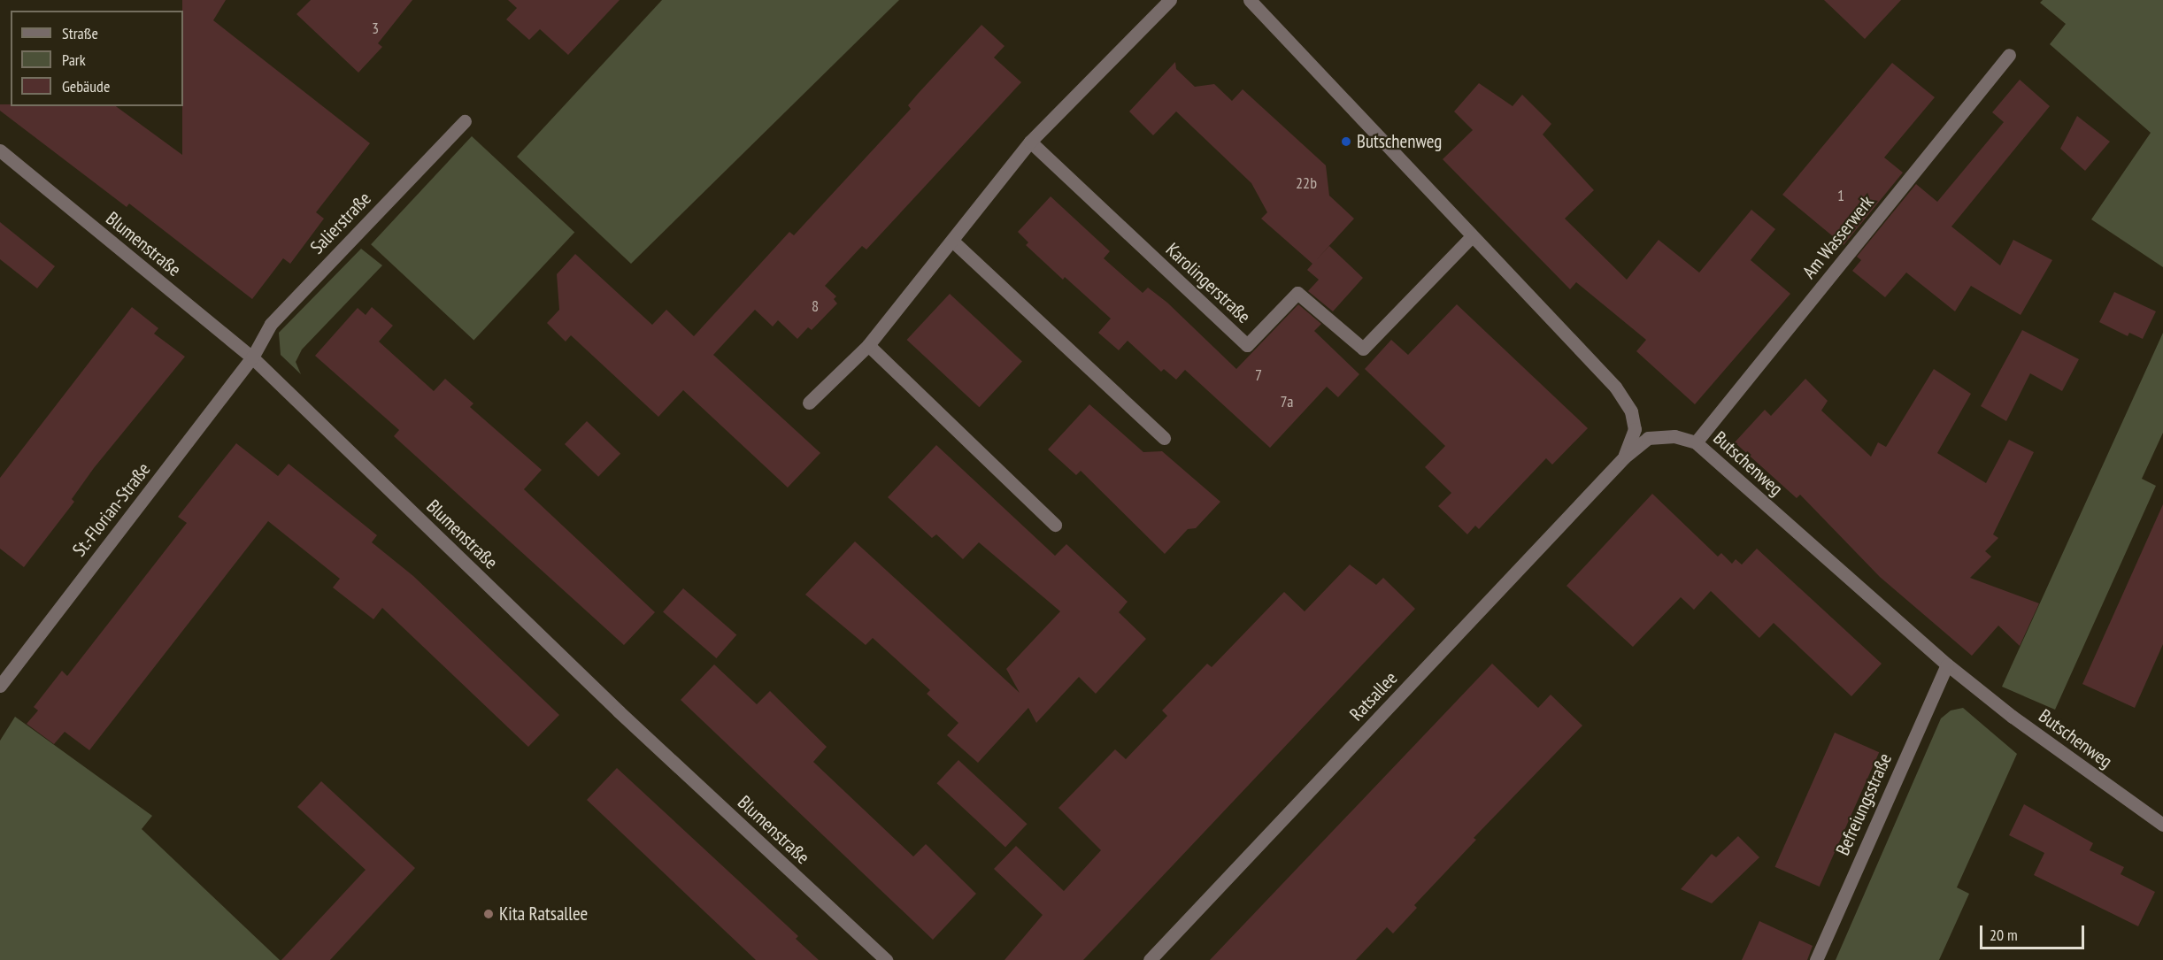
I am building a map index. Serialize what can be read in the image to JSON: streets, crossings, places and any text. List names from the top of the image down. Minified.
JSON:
{"streets":{"street":["Salierstraße","Am Wasserwerk","Blumenstraße","Karolingerstraße","Butschenweg","St.-Florian-Straße","Ratsallee","Befreiungsstraße"]},"crossings":[["Salierstraße","Blumenstraße"],["Salierstraße","St.-Florian-Straße"],["Am Wasserwerk","Butschenweg"],["Blumenstraße","St.-Florian-Straße"],["Butschenweg","Ratsallee"],["Butschenweg","Befreiungsstraße"]],"places":["Butschenweg","Kita Ratsallee"],"house_numbers":["3","22b","1","8","7","7a"],"legend":["Straße","Park","Gebäude"],"scale_bar":"20 m"}
